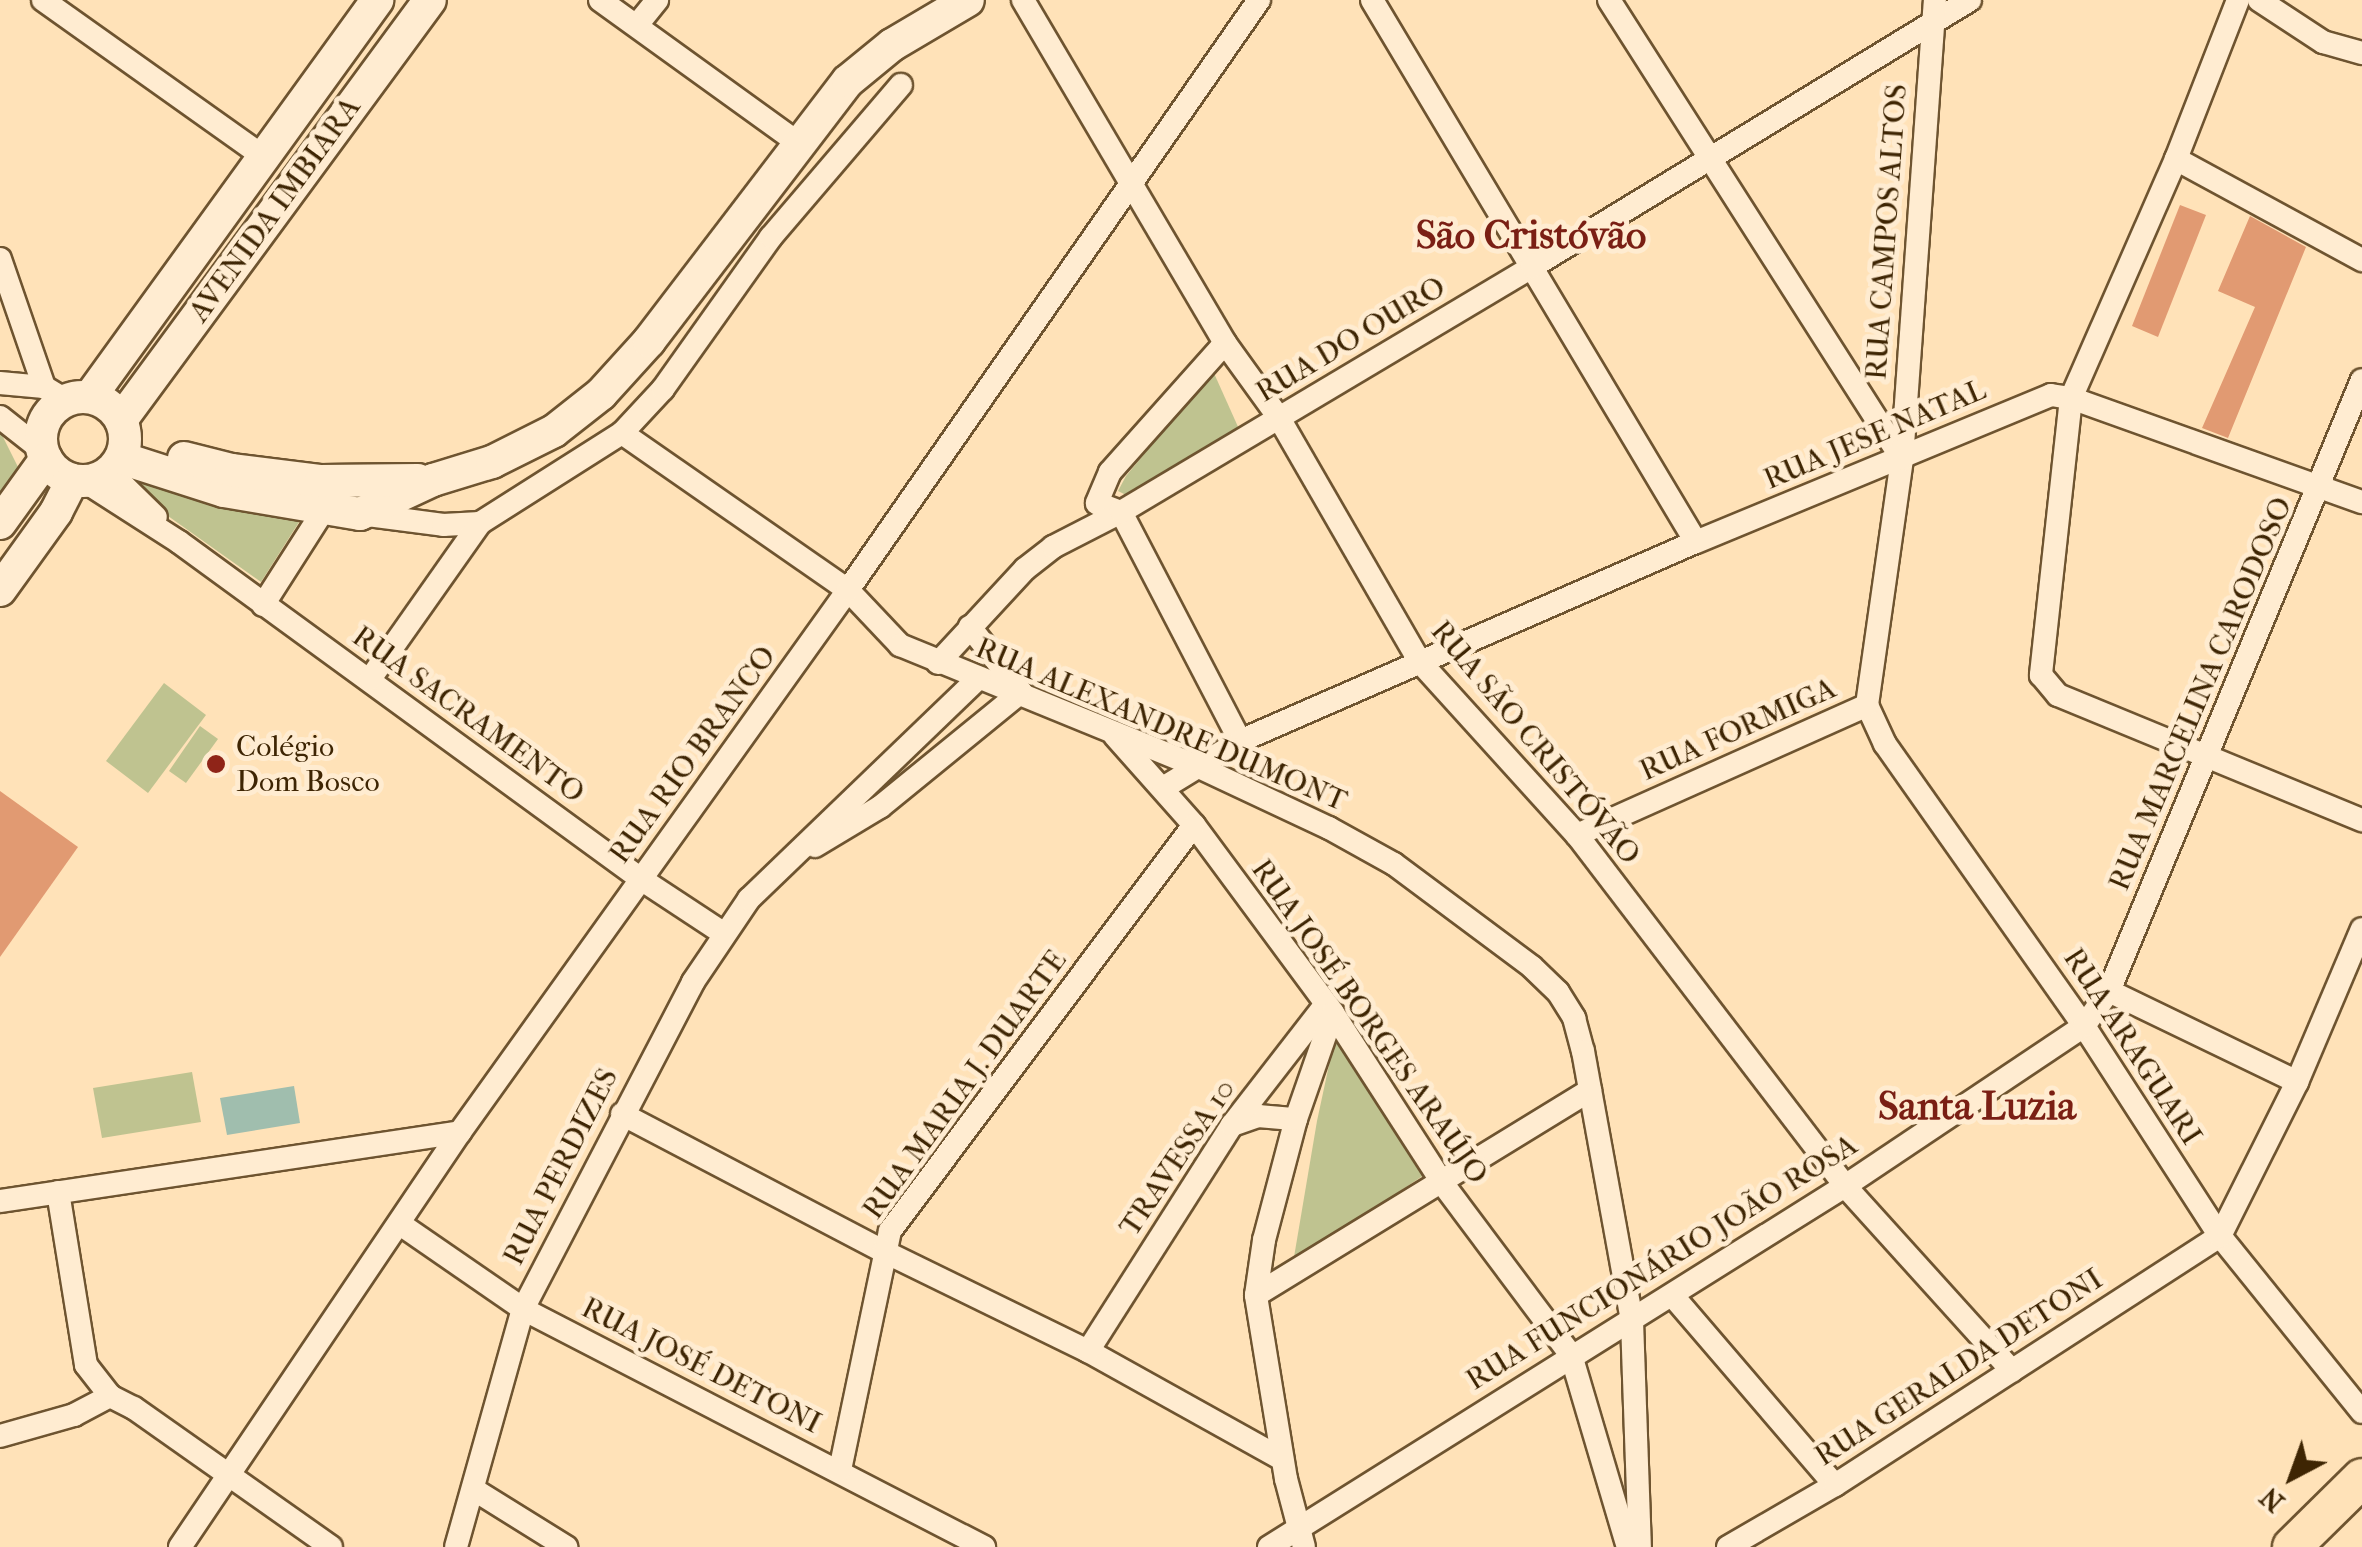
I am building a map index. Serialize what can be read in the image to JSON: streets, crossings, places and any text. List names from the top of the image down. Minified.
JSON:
{"streets":{"main road":["AVENIDA IMBIARA"],"street":["RUA CAMPOS ALTOS","RUA DO OURO","RUA JESE NATAL","RUA MARCELINA CARODOSO","RUA SACRAMENTO","RUA ALEXANDRE DUMONT","RUA FORMIGA","RUA SÃO CRISTÓVÃO","RUA RIO BRANCO","RUA JOSÉ BORGES ARAÚJO","RUA ARAGUARI","RUA MARIA J. DUARTE","TRAVESSA 10","RUA PERDIZES","RUA FUNCIONÁRIO JOÃO ROSA","RUA JOSÉ DETONI","RUA GERALDA DETONI"]},"crossings":[["AVENIDA IMBIARA","RUA SACRAMENTO"],["RUA CAMPOS ALTOS","RUA DO OURO"],["RUA CAMPOS ALTOS","RUA JESE NATAL"],["RUA CAMPOS ALTOS","RUA FORMIGA"],["RUA CAMPOS ALTOS","RUA ARAGUARI"],["RUA DO OURO","RUA ALEXANDRE DUMONT"],["RUA DO OURO","RUA SÃO CRISTÓVÃO"],["RUA JESE NATAL","RUA MARCELINA CARODOSO"],["RUA JESE NATAL","RUA ALEXANDRE DUMONT"],["RUA JESE NATAL","RUA SÃO CRISTÓVÃO"],["RUA JESE NATAL","RUA JOSÉ BORGES ARAÚJO"],["RUA MARCELINA CARODOSO","RUA ARAGUARI"],["RUA MARCELINA CARODOSO","RUA FUNCIONÁRIO JOÃO ROSA"],["RUA SACRAMENTO","RUA RIO BRANCO"],["RUA SACRAMENTO","RUA PERDIZES"],["RUA ALEXANDRE DUMONT","RUA RIO BRANCO"],["RUA ALEXANDRE DUMONT","RUA JOSÉ BORGES ARAÚJO"],["RUA ALEXANDRE DUMONT","RUA FUNCIONÁRIO JOÃO ROSA"],["RUA FORMIGA","RUA SÃO CRISTÓVÃO"],["RUA FORMIGA","RUA ARAGUARI"],["RUA SÃO CRISTÓVÃO","RUA RIO BRANCO"],["RUA SÃO CRISTÓVÃO","RUA FUNCIONÁRIO JOÃO ROSA"],["RUA SÃO CRISTÓVÃO","RUA GERALDA DETONI"],["RUA RIO BRANCO","RUA JOSÉ DETONI"],["RUA JOSÉ BORGES ARAÚJO","RUA MARIA J. DUARTE"],["RUA JOSÉ BORGES ARAÚJO","TRAVESSA 10"],["RUA JOSÉ BORGES ARAÚJO","RUA FUNCIONÁRIO JOÃO ROSA"],["RUA ARAGUARI","RUA FUNCIONÁRIO JOÃO ROSA"],["RUA ARAGUARI","RUA GERALDA DETONI"],["RUA MARIA J. DUARTE","RUA JOSÉ DETONI"],["RUA PERDIZES","RUA JOSÉ DETONI"]],"districts":["São Cristóvão","Santa Luzia"],"places":["Colégio Dom Bosco"],"north":"bottom left"}
